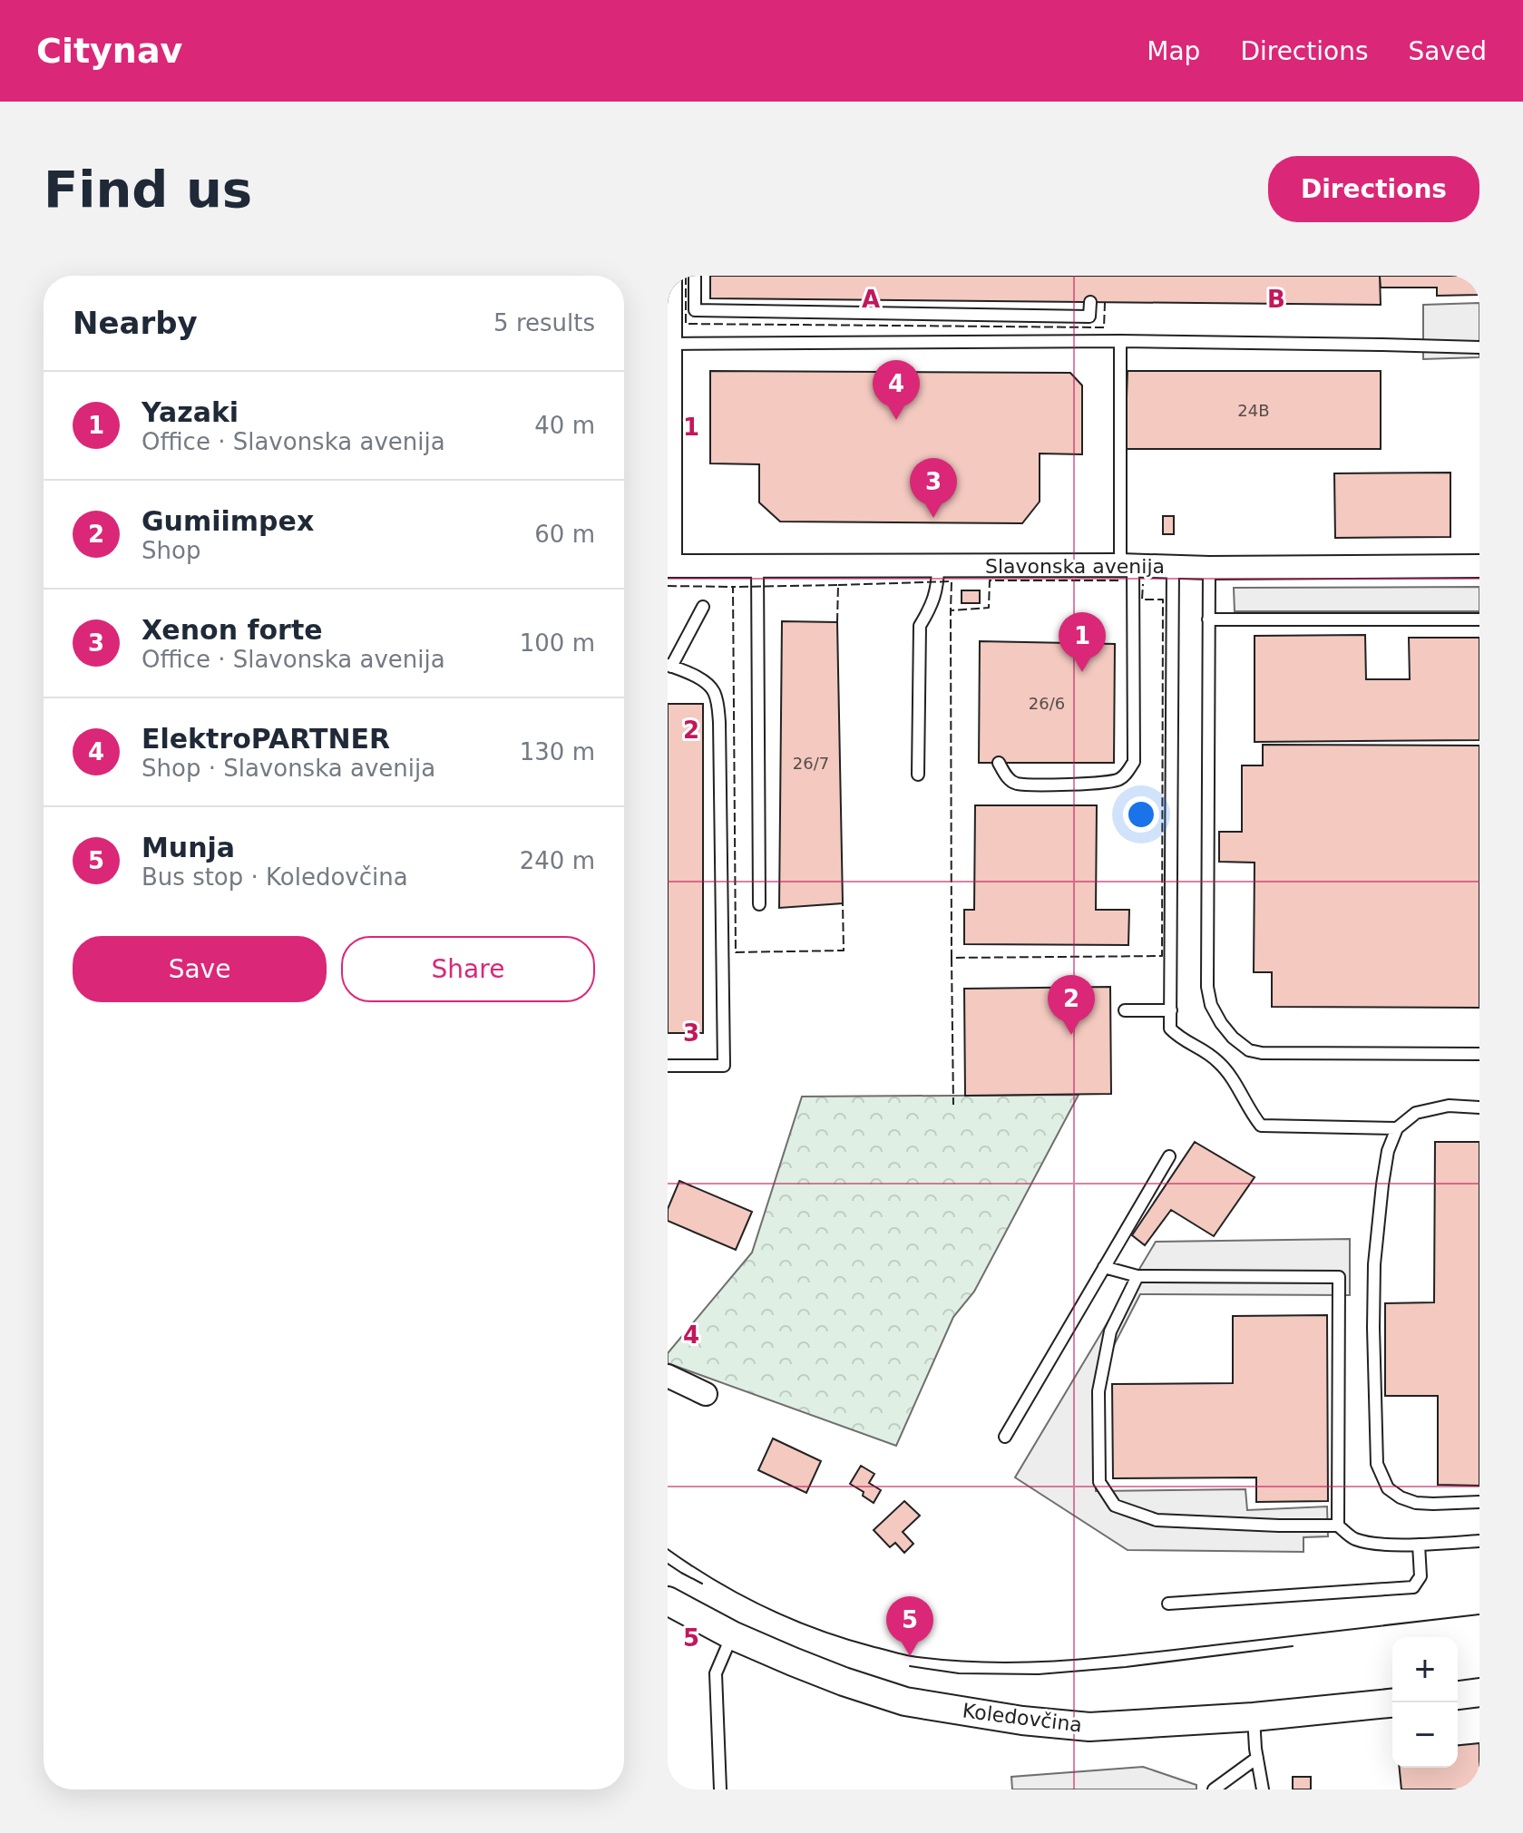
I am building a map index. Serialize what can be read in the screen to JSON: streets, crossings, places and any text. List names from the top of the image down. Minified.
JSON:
{"streets":{"street":["Slavonska avenija","Koledovčina"]},"house_numbers":["24B","26/6","26/7"],"page":{"header":"Citynav","nav":["Map","Directions","Saved"],"buttons":["Directions",["Save","Share"]],"title":"Find us","heading":["Nearby","5 results"],"pins":["4","3","1","2","5"],"list":[{"mark":"1","name":"Yazaki","note":"Office · Slavonska avenija","value":"40 m"},{"mark":"2","name":"Gumiimpex","note":"Shop","value":"60 m"},{"mark":"3","name":"Xenon forte","note":"Office · Slavonska avenija","value":"100 m"},{"mark":"4","name":"ElektroPARTNER","note":"Shop · Slavonska avenija","value":"130 m"},{"mark":"5","name":"Munja","note":"Bus stop · Koledovčina","value":"240 m"}],"map_buttons":["+","−"]},"grid":{"columns":["A","B"],"rows":["1","2","3","4","5"]}}
